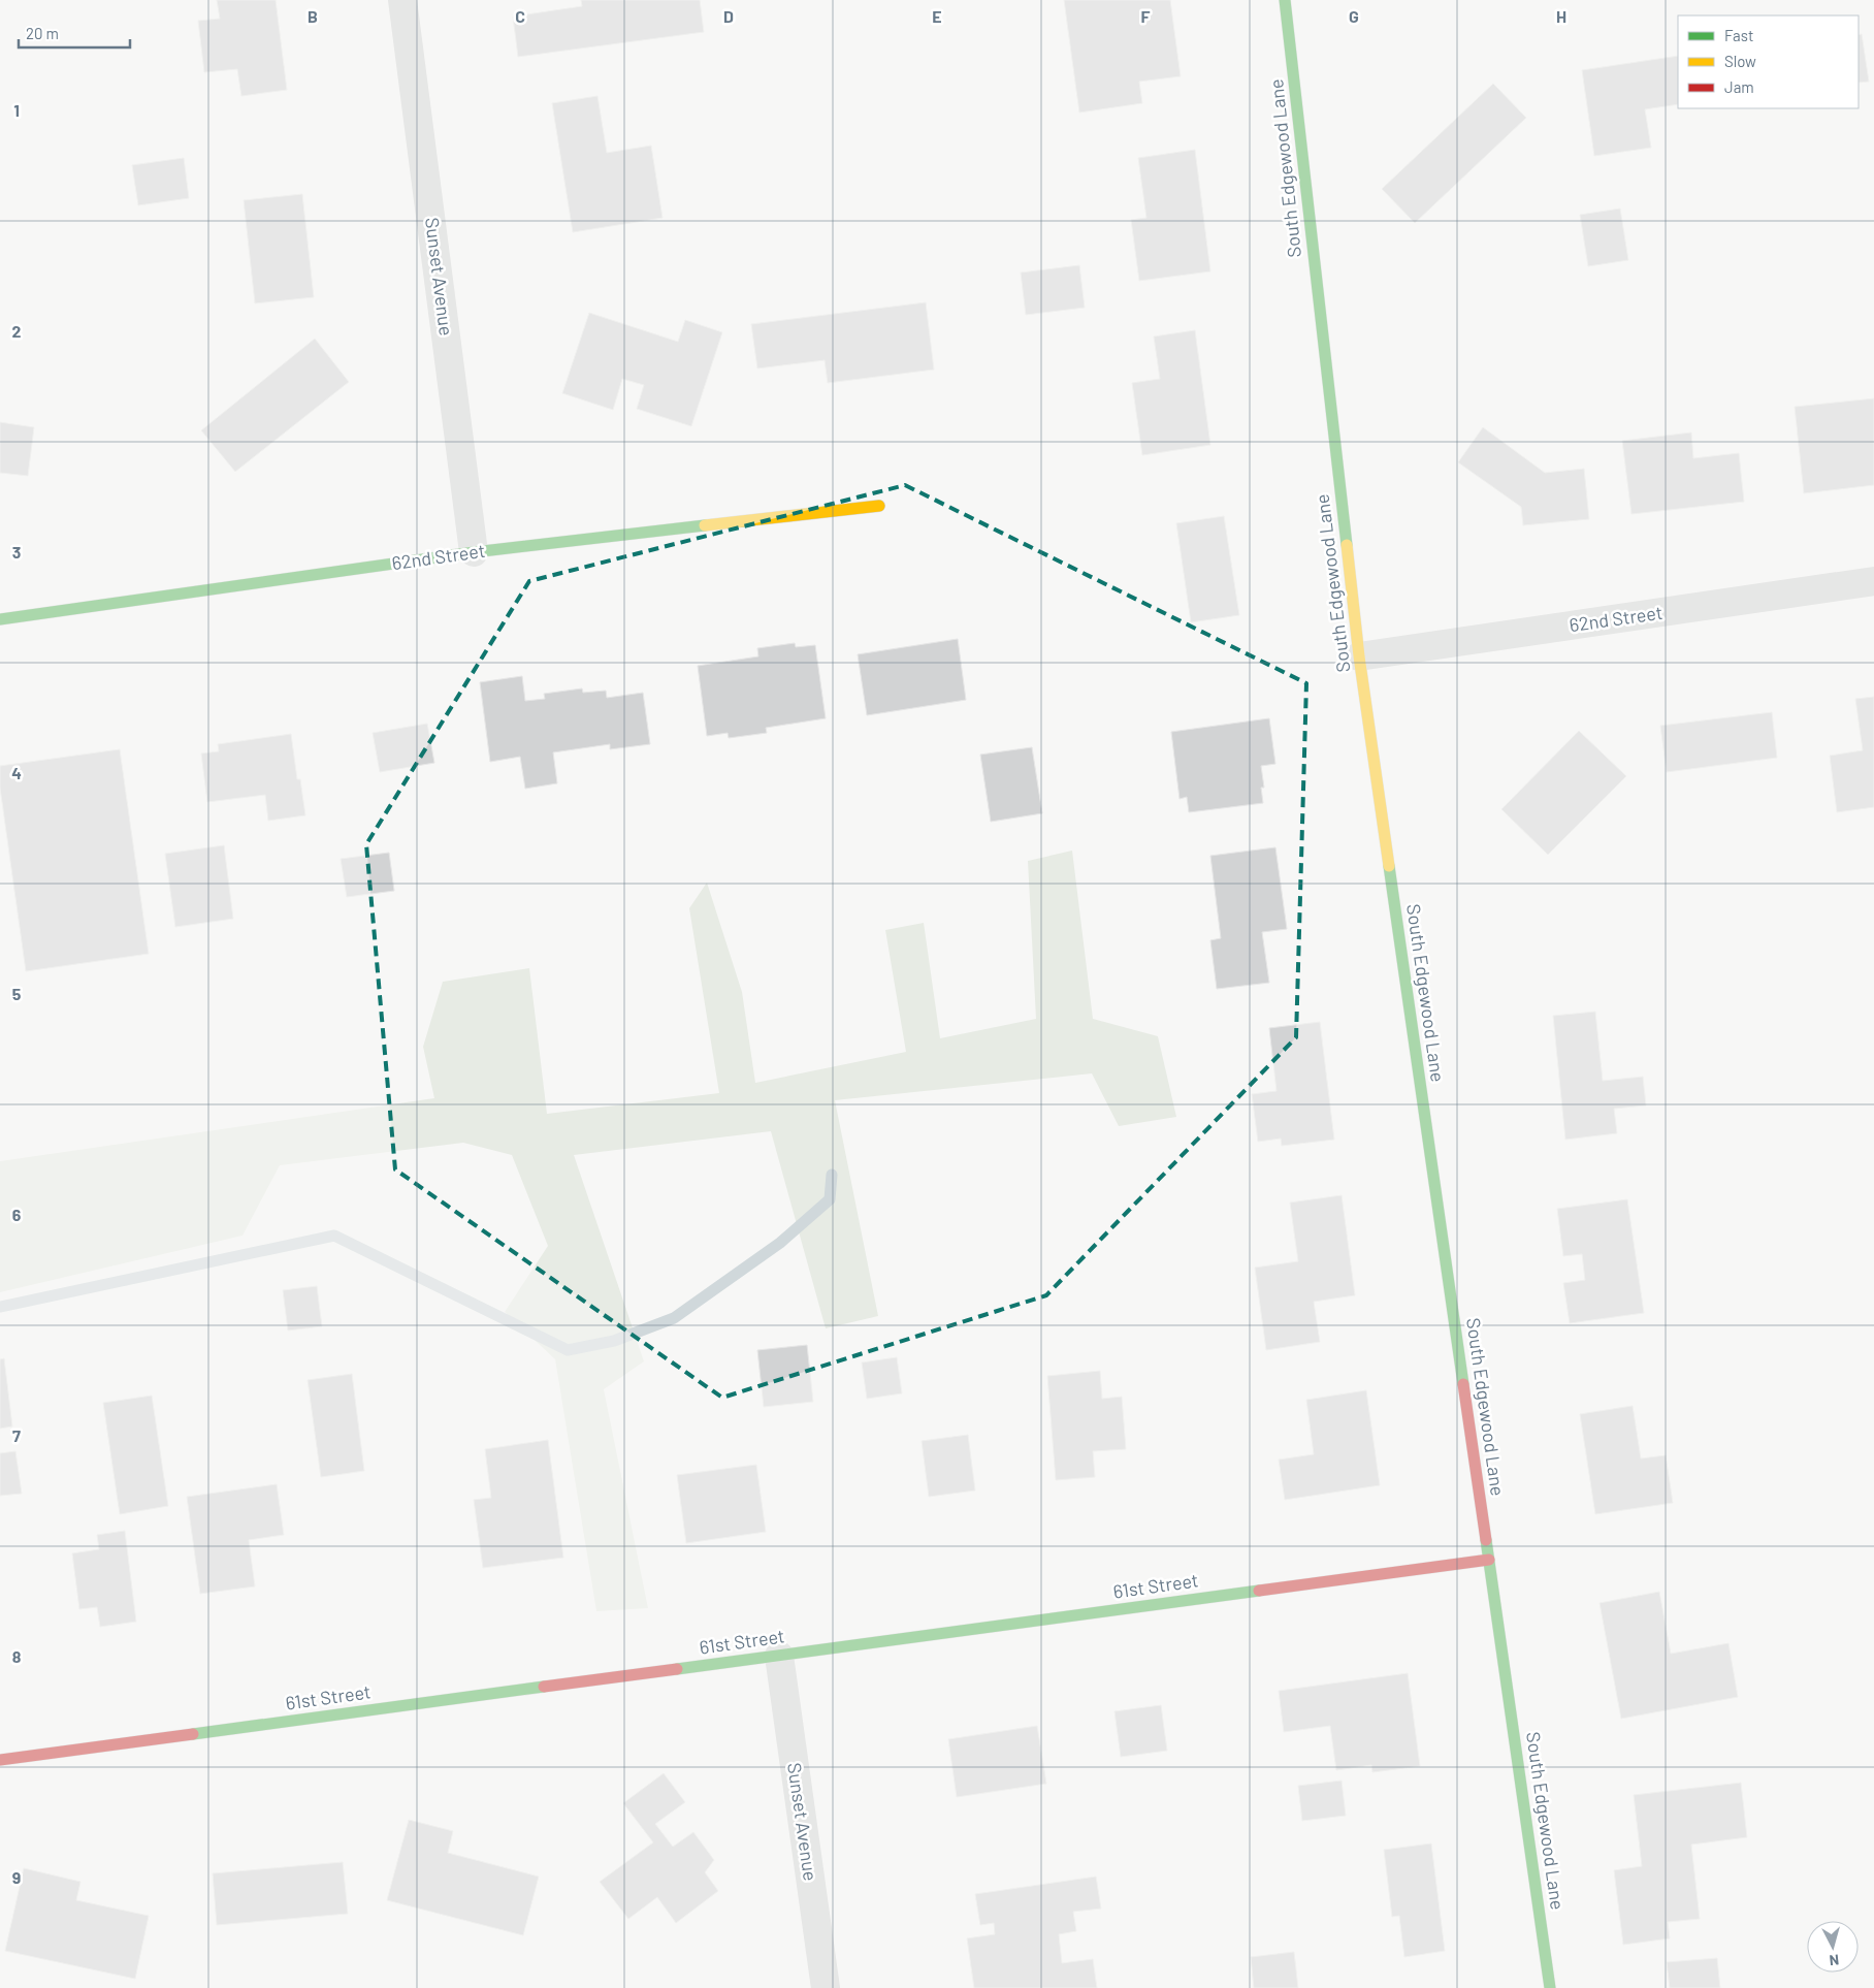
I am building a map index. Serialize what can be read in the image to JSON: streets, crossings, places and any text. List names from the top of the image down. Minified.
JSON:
{"streets":{"street":["South Edgewood Lane","Sunset Avenue","62nd Street","61st Street"]},"crossings":[["South Edgewood Lane","62nd Street"],["South Edgewood Lane","61st Street"],["Sunset Avenue","62nd Street"],["Sunset Avenue","61st Street"]],"legend":["Fast","Slow","Jam"],"scale_bar":"20 m","north":"bottom","grid":{"columns":["B","C","D","E","F","G","H"],"rows":["1","2","3","4","5","6","7","8","9"]}}
